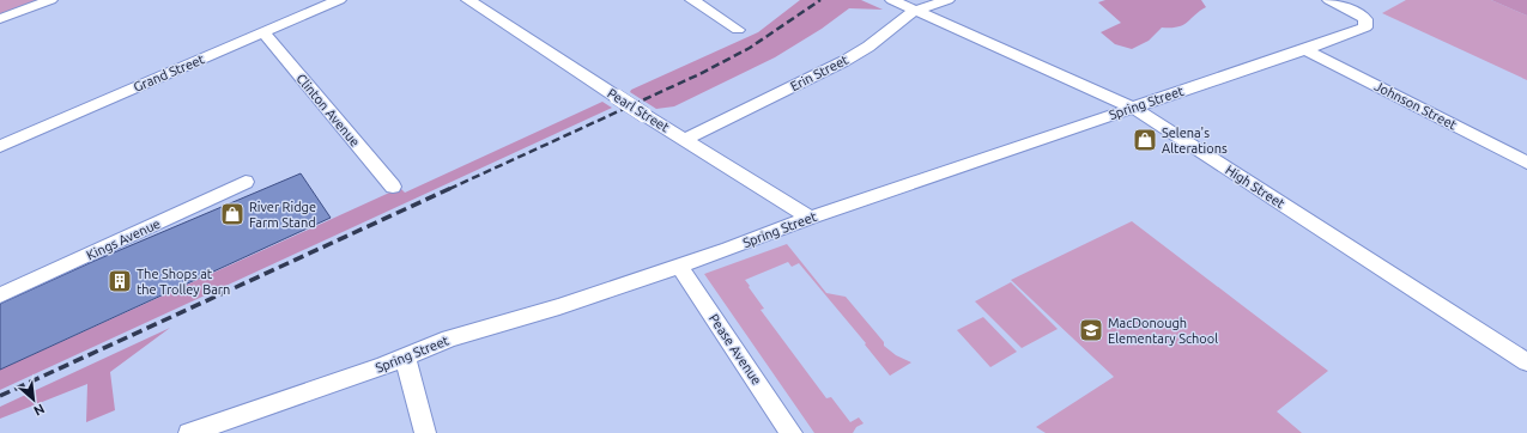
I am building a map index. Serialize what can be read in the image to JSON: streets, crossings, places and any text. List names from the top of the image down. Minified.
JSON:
{"streets":{"street":["Grand Street","Erin Street","Spring Street","Johnson Street","Clinton Avenue","Pearl Street","High Street","Kings Avenue","Pease Avenue"]},"crossings":[["Grand Street","Clinton Avenue"],["Erin Street","Pearl Street"],["Erin Street","High Street"],["Spring Street","Johnson Street"],["Spring Street","Pearl Street"],["Spring Street","High Street"],["Spring Street","Pease Avenue"]],"places":{"shop":["Selena's Alterations","River Ridge Farm Stand"],"building":["The Shops at the Trolley Barn"],"school or university":["MacDonough Elementary School"]},"north":"bottom right"}
